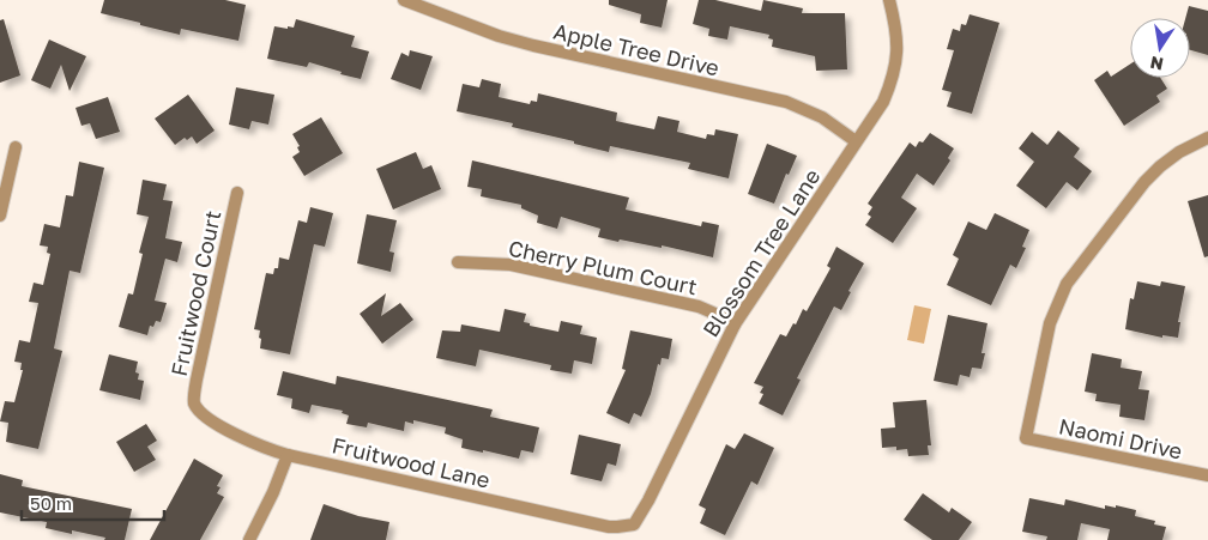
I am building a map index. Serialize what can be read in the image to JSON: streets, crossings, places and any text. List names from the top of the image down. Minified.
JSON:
{"streets":{"street":["Apple Tree Drive","Blossom Tree Lane","Cherry Plum Court","Fruitwood Court","Naomi Drive","Fruitwood Lane"]},"crossings":[["Apple Tree Drive","Blossom Tree Lane"],["Blossom Tree Lane","Cherry Plum Court"],["Blossom Tree Lane","Fruitwood Lane"],["Fruitwood Court","Fruitwood Lane"]],"scale_bar":"50 m","north":"bottom"}
